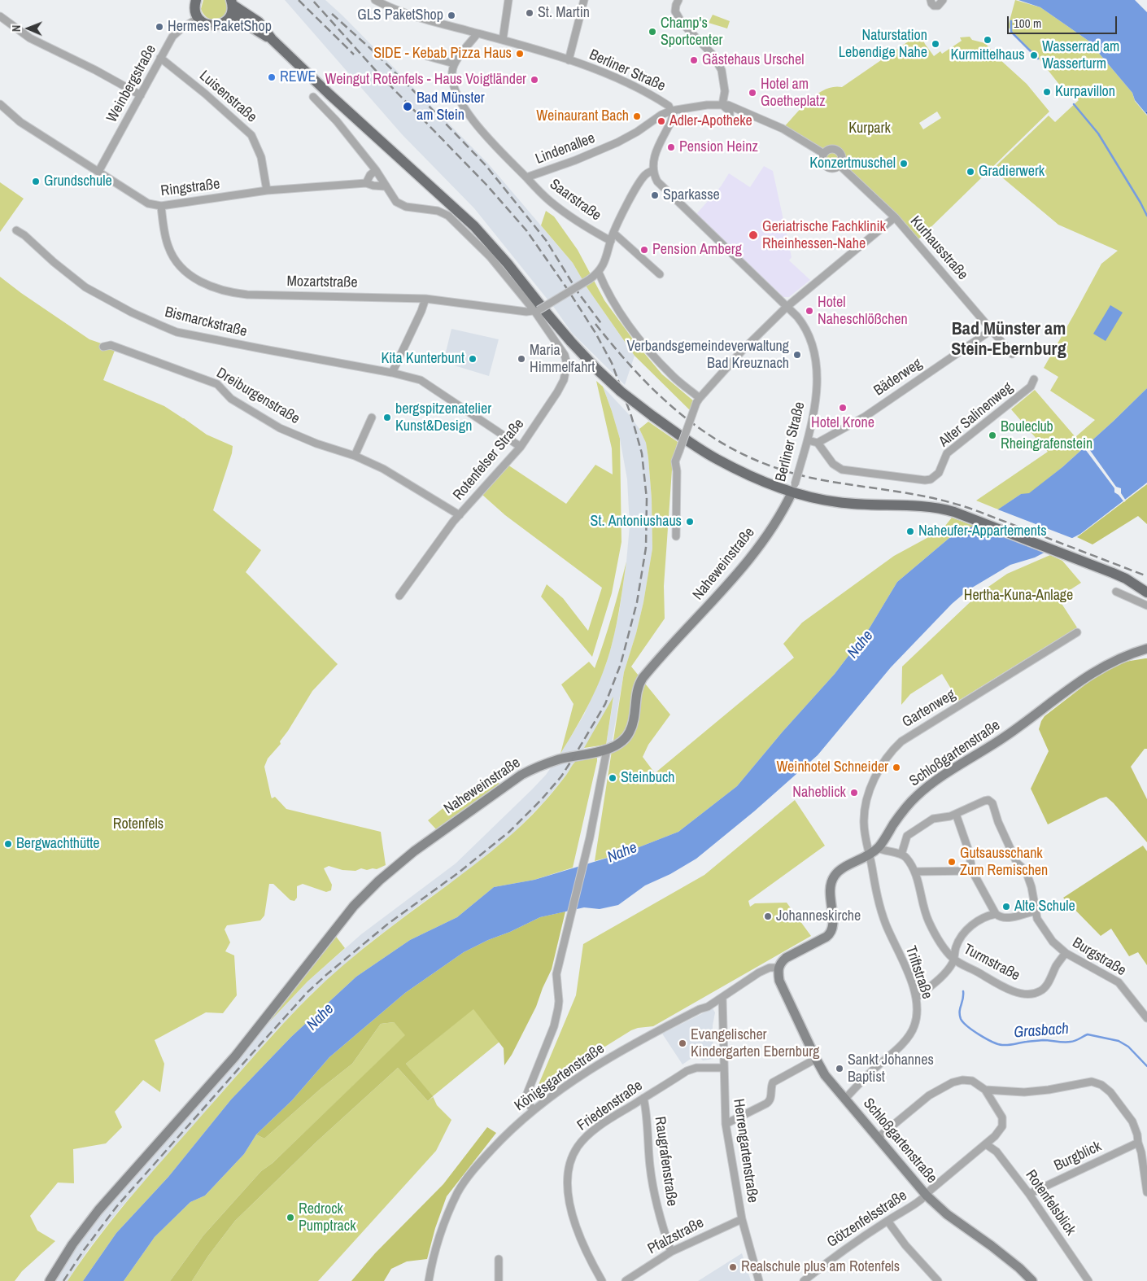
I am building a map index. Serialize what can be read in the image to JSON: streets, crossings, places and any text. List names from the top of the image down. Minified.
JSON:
{"streets":{"main road":["Berliner Straße","Naheweinstraße","Schloßgartenstraße"],"street":["Weinbergstraße","Luisenstraße","Lindenallee","Ringstraße","Saarstraße","Kurhausstraße","Mozartstraße","Bismarckstraße","Bäderweg","Dreiburgenstraße","Alter Salinenweg","Rotenfelser Straße","Gartenweg","Burgstraße","Turmstraße","Triftstraße","Königsgartenstraße","Friedenstraße","Herrengartenstraße","Burgblick","Raugrafenstraße","Rotenfelsblick","Götzenfelsstraße","Pfalzstraße"]},"crossings":[["Berliner Straße","Lindenallee"],["Berliner Straße","Naheweinstraße"],["Weinbergstraße","Luisenstraße"],["Weinbergstraße","Ringstraße"],["Luisenstraße","Ringstraße"],["Lindenallee","Saarstraße"],["Ringstraße","Mozartstraße"],["Ringstraße","Rotenfelser Straße"],["Kurhausstraße","Bäderweg"],["Mozartstraße","Rotenfelser Straße"],["Bismarckstraße","Rotenfelser Straße"],["Bäderweg","Alter Salinenweg"],["Dreiburgenstraße","Rotenfelser Straße"],["Gartenweg","Schloßgartenstraße"],["Gartenweg","Triftstraße"],["Schloßgartenstraße","Triftstraße"],["Schloßgartenstraße","Königsgartenstraße"],["Schloßgartenstraße","Götzenfelsstraße"],["Burgstraße","Turmstraße"],["Königsgartenstraße","Herrengartenstraße"],["Friedenstraße","Herrengartenstraße"],["Friedenstraße","Raugrafenstraße"],["Herrengartenstraße","Pfalzstraße"],["Burgblick","Rotenfelsblick"],["Raugrafenstraße","Pfalzstraße"]],"districts":["Bad Münster am Stein-Ebernburg"],"water":["Nahe","Grasbach"],"parks":["Kurpark","Hertha-Kuna-Anlage","Rotenfels"],"places":["St. Martin","GLS PaketShop","Hermes PaketShop","Champ's Sportcenter","Kurmittelhaus","Naturstation Lebendige Nahe","SIDE - Kebab Pizza Haus","Wasserrad am Wasserturm","Gästehaus Urschel","REWE","Weingut Rotenfels - Haus Voigtländer","Kurpavillon","Hotel am Goetheplatz","Bad Münster am Stein","Weinaurant Bach","Adler-Apotheke","Pension Heinz","Konzertmuschel","Gradierwerk","Grundschule","Sparkasse","Geriatrische Fachklinik Rheinhessen-Nahe","Pension Amberg","Hotel Naheschlößchen","Verbandsgemeindeverwaltung Bad Kreuznach","Kita Kunterbunt","Maria Himmelfahrt","Hotel Krone","bergspitzenatelier Kunst&Design","Bouleclub Rheingrafenstein","St. Antoniushaus","Naheufer-Appartements","Weinhotel Schneider","Steinbuch","Naheblick","Bergwachthütte","Gutsausschank Zum Remischen","Alte Schule","Johanneskirche","Evangelischer Kindergarten Ebernburg","Sankt Johannes Baptist","Redrock Pumptrack","Realschule plus am Rotenfels"],"scale_bar":"100 m","north":"left"}
